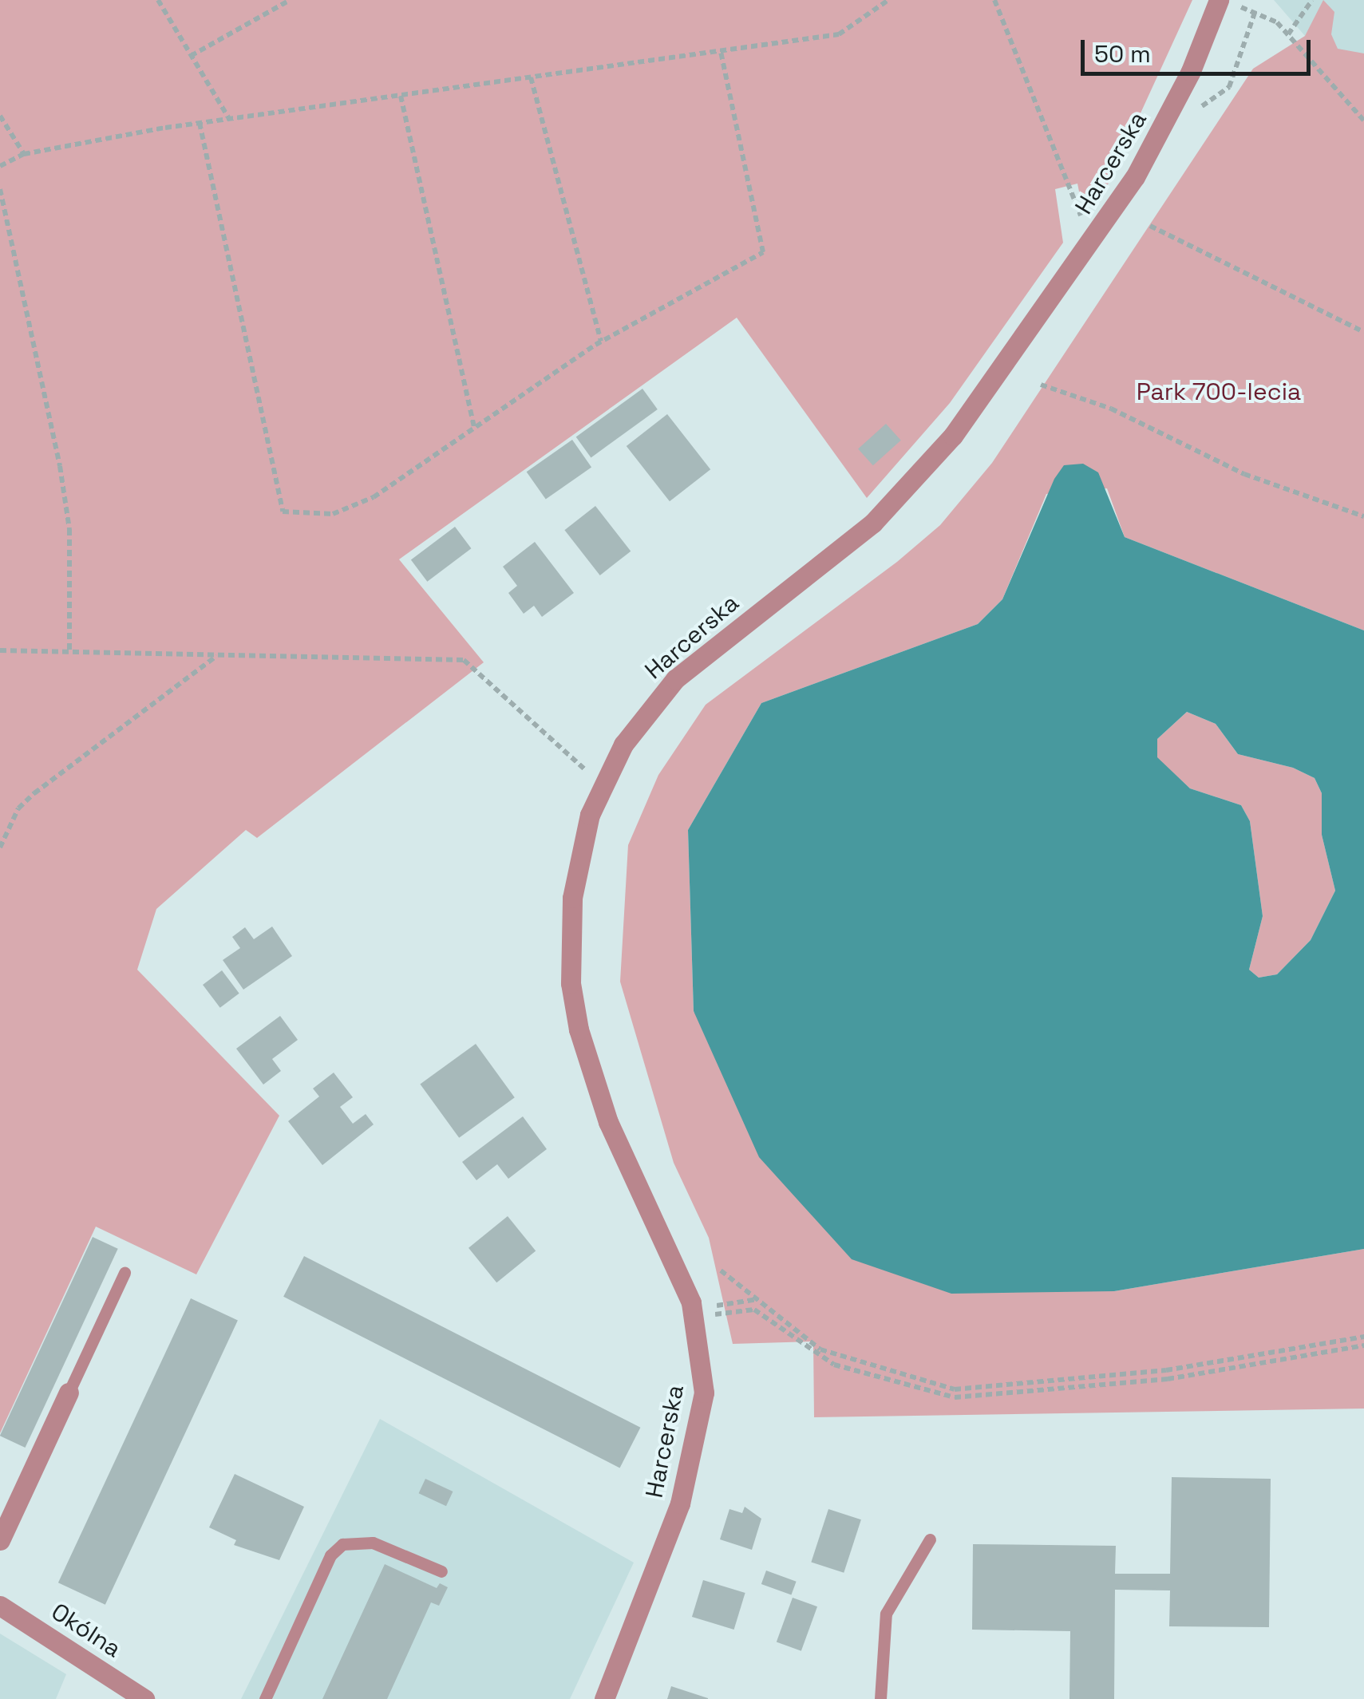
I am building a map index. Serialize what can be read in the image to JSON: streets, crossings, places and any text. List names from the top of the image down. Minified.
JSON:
{"streets":{"street":["Harcerska","Okólna"]},"parks":["Park 700-lecia"],"scale_bar":"50 m"}
